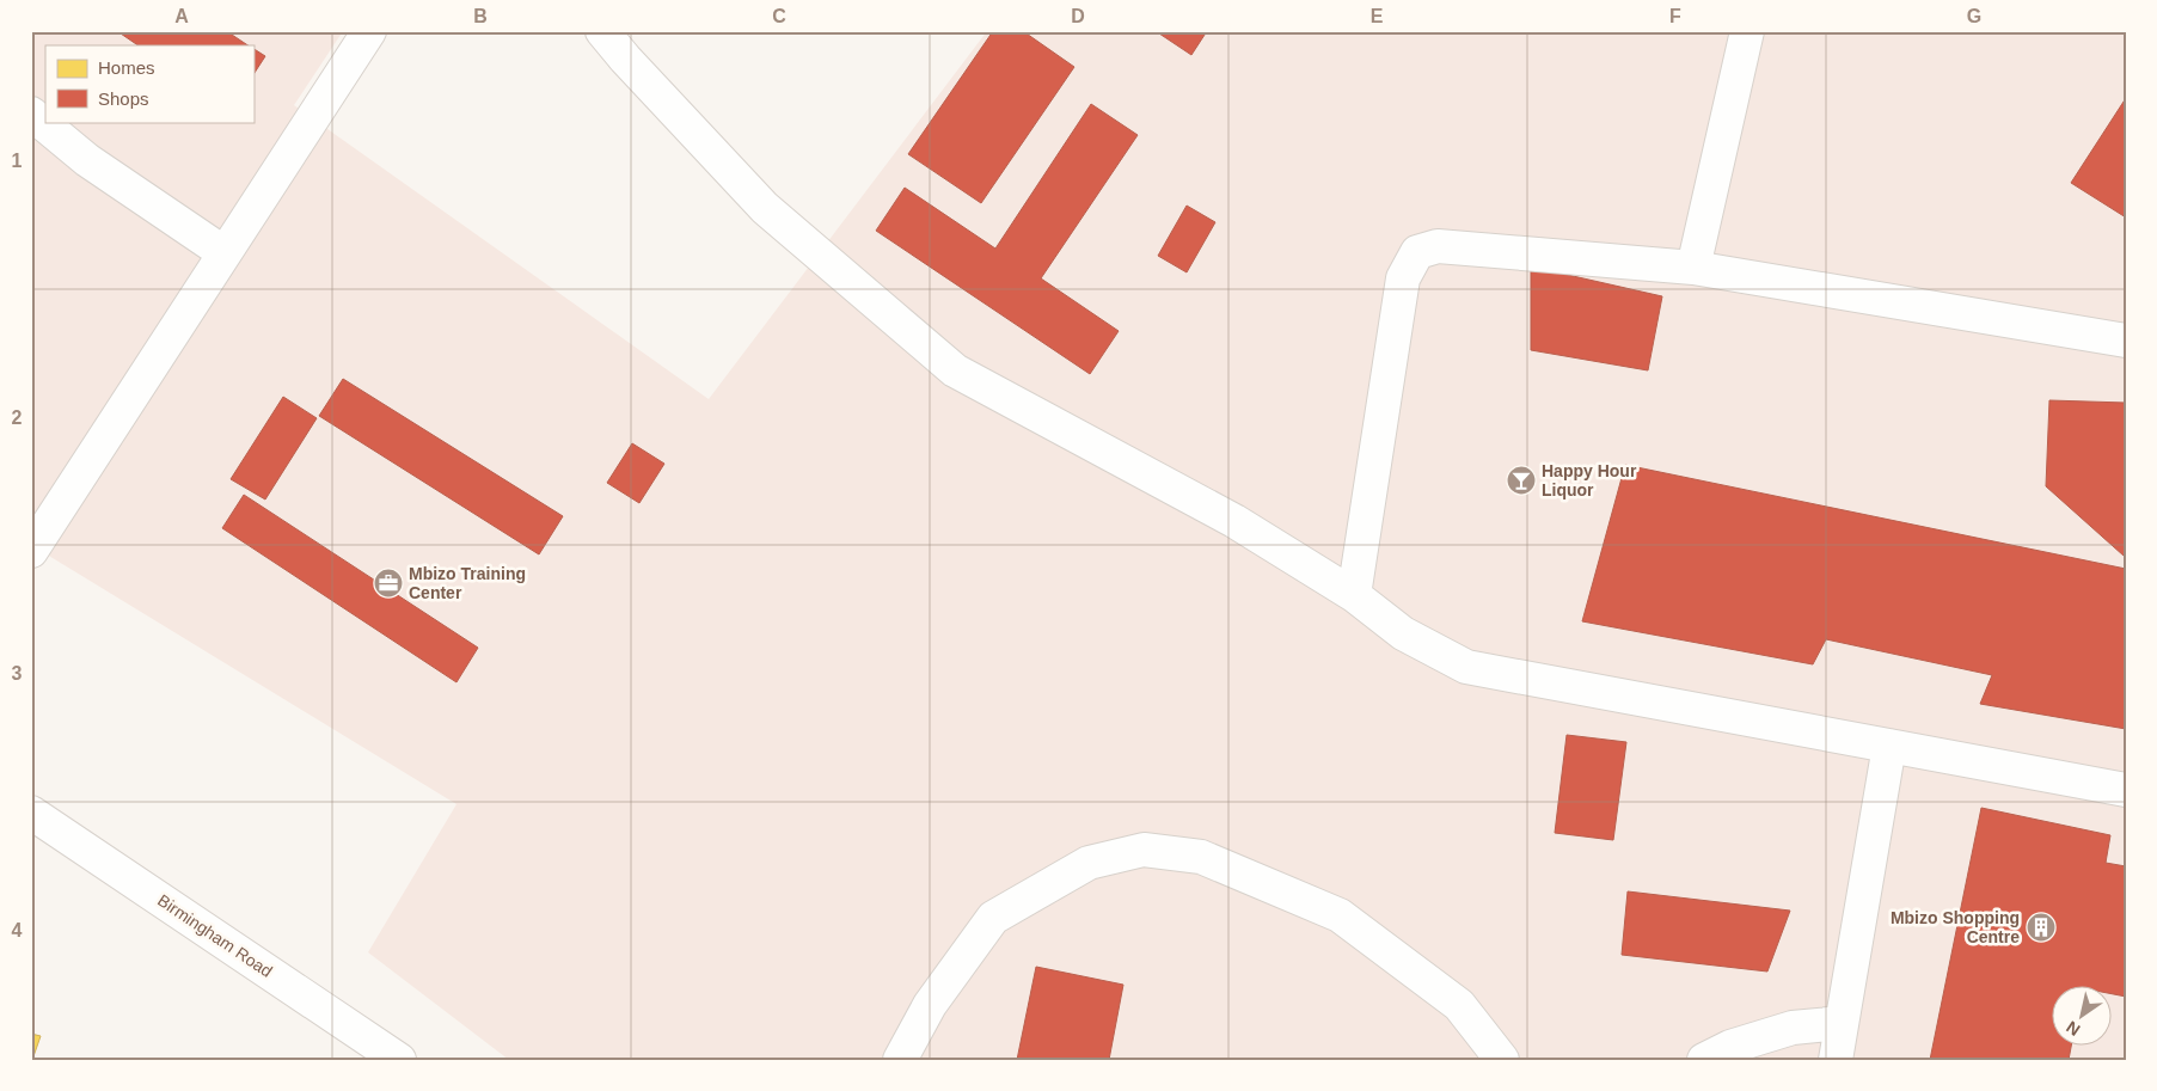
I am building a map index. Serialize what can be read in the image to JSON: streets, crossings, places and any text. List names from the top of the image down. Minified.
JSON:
{"streets":{"street":["Birmingham Road"]},"places":{"bar":["Happy Hour Liquor"],"office":["Mbizo Training Center"],"building":["Mbizo Shopping Centre"]},"legend":["Homes","Shops"],"north":"bottom left","grid":{"columns":["A","B","C","D","E","F","G"],"rows":["1","2","3","4"]}}
